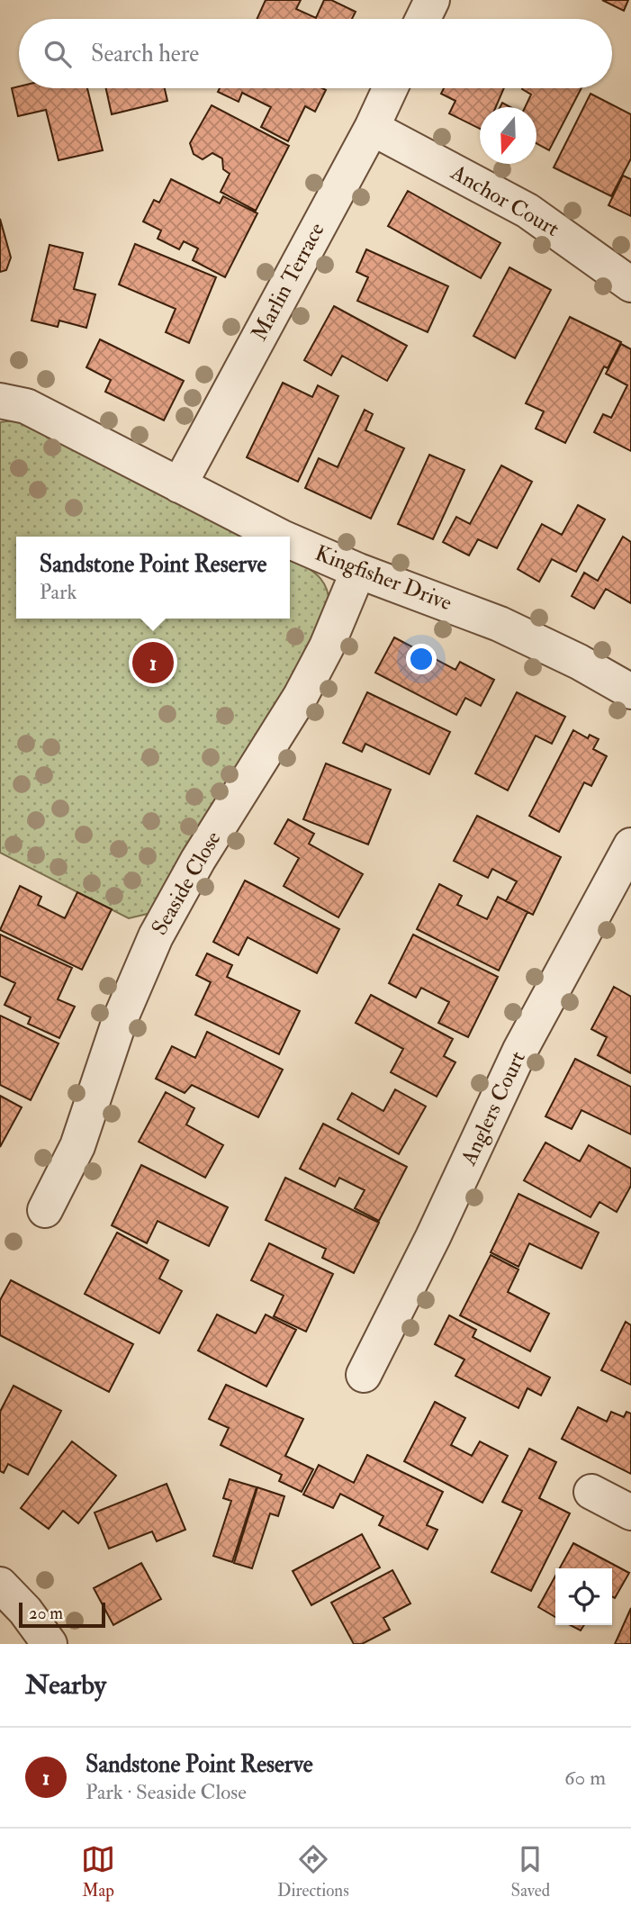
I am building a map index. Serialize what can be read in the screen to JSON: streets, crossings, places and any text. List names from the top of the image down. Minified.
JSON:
{"streets":{"street":["Anchor Court","Marlin Terrace","Kingfisher Drive","Seaside Close","Anglers Court"]},"crossings":[["Anchor Court","Marlin Terrace"],["Marlin Terrace","Kingfisher Drive"],["Kingfisher Drive","Seaside Close"]],"scale_bar":"20 m","north":"bottom","page":{"search":"Search here","popup":["Sandstone Point Reserve","Park"],"pins":"1","scale":"20 m","heading":"Nearby","list":[{"mark":"1","name":"Sandstone Point Reserve","note":"Park · Seaside Close","value":"60 m"}],"nav":["Map","Directions","Saved"]}}
